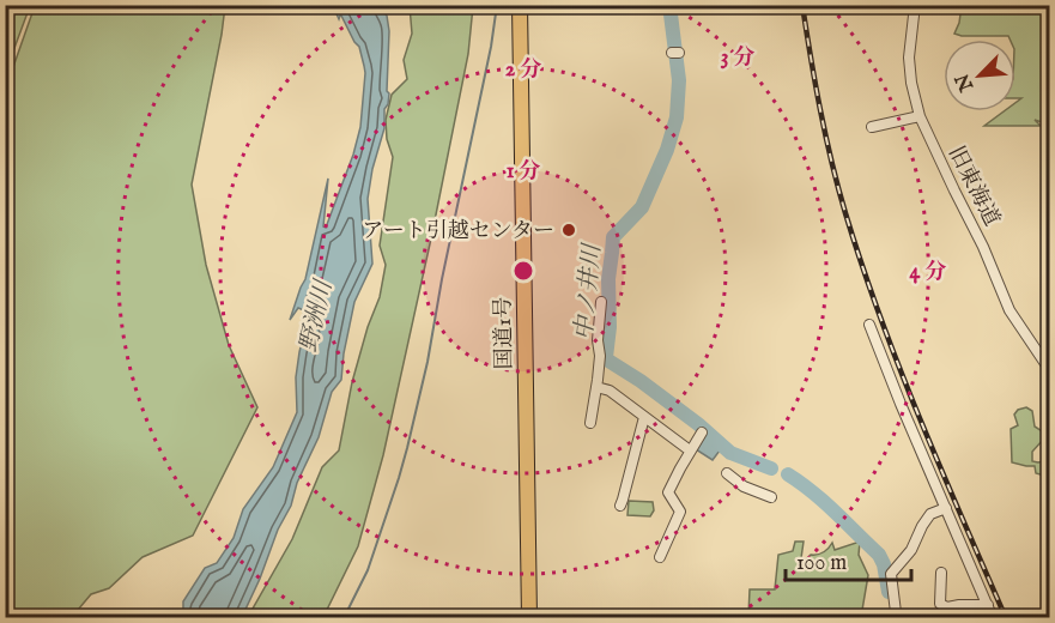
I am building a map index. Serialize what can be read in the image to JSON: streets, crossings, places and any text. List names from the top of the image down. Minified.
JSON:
{"streets":{"highway":["国道1号"],"street":["旧東海道"]},"water":["中ノ井川","野洲川"],"places":["アート引越センター"],"scale_bar":"100 m","north":"bottom left","rings":["3 分","2 分","1 分","4 分"]}
